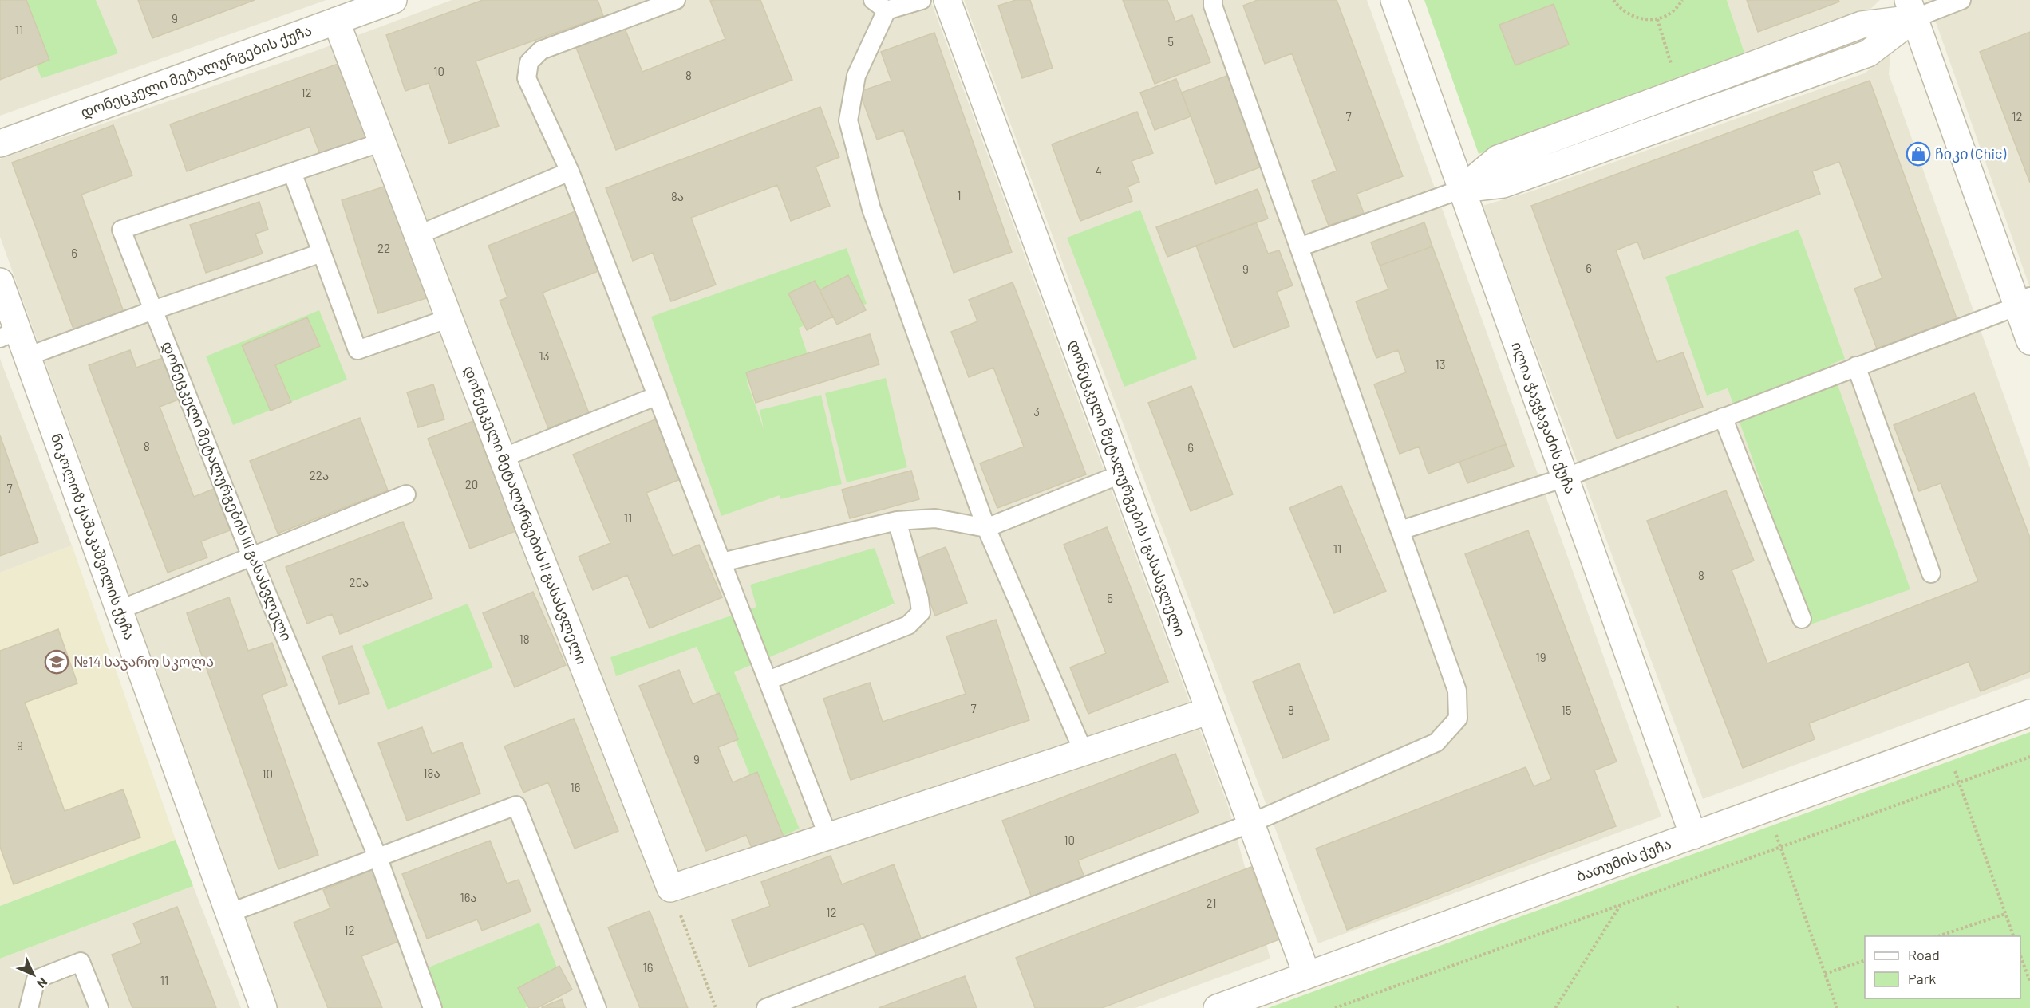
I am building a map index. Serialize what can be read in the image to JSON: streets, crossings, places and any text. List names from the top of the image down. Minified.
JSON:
{"streets":{"street":["დონეცკელი მეტალურგების ქუჩა","ილია ჭავჭავაძის ქუჩა","დონეცკელი მეტალურგების I გასასვლელი","დონეცკელი მეტალურგების II გასასვლელი","ნიკოლოზ ქაშაკაშვილის ქუჩა","ბათუმის ქუჩა"],"lane":["დონეცკელი მეტალურგების III გასასვლელი"]},"crossings":[["დონეცკელი მეტალურგების ქუჩა","დონეცკელი მეტალურგების II გასასვლელი"],["ილია ჭავჭავაძის ქუჩა","ბათუმის ქუჩა"],["დონეცკელი მეტალურგების I გასასვლელი","ბათუმის ქუჩა"],["დონეცკელი მეტალურგების III გასასვლელი","დონეცკელი მეტალურგების II გასასვლელი"]],"places":{"shop":["ჩიკი (Chic)"],"school or university":["№14 საჯარო სკოლა"]},"house_numbers":["9","11","5","10","8","12","7","12","4","1","8ა","22","6","6","9","13","13","3","8","6","22ა","20","7","11","11","8","20ა","5","18","19","7","8","15","9","9","18ა","10","16","10","16ა","21","12","12","16","11"],"legend":["Road","Park"],"north":"bottom right"}
